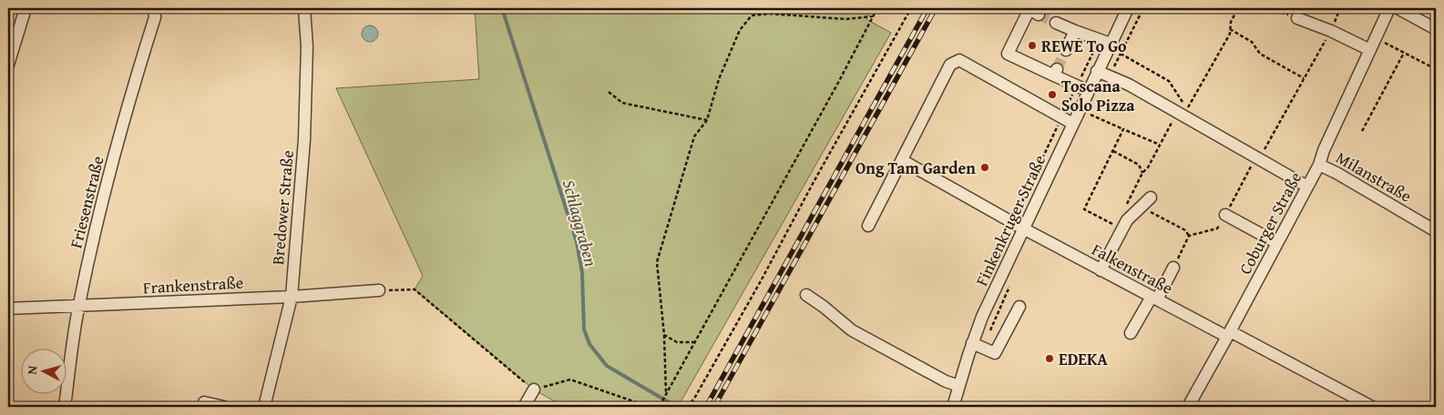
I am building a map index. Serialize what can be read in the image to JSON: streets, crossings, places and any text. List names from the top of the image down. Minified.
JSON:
{"streets":{"street":["Milanstraße","Friesenstraße","Bredower Straße","Finkenkruger Straße","Coburger Straße","Falkenstraße","Frankenstraße"]},"crossings":[["Milanstraße","Coburger Straße"],["Friesenstraße","Frankenstraße"],["Bredower Straße","Frankenstraße"],["Finkenkruger Straße","Falkenstraße"],["Coburger Straße","Falkenstraße"]],"water":["Schlaggraben"],"places":["REWE To Go","Toscana Solo Pizza","Ong Tam Garden","EDEKA"],"north":"left"}
